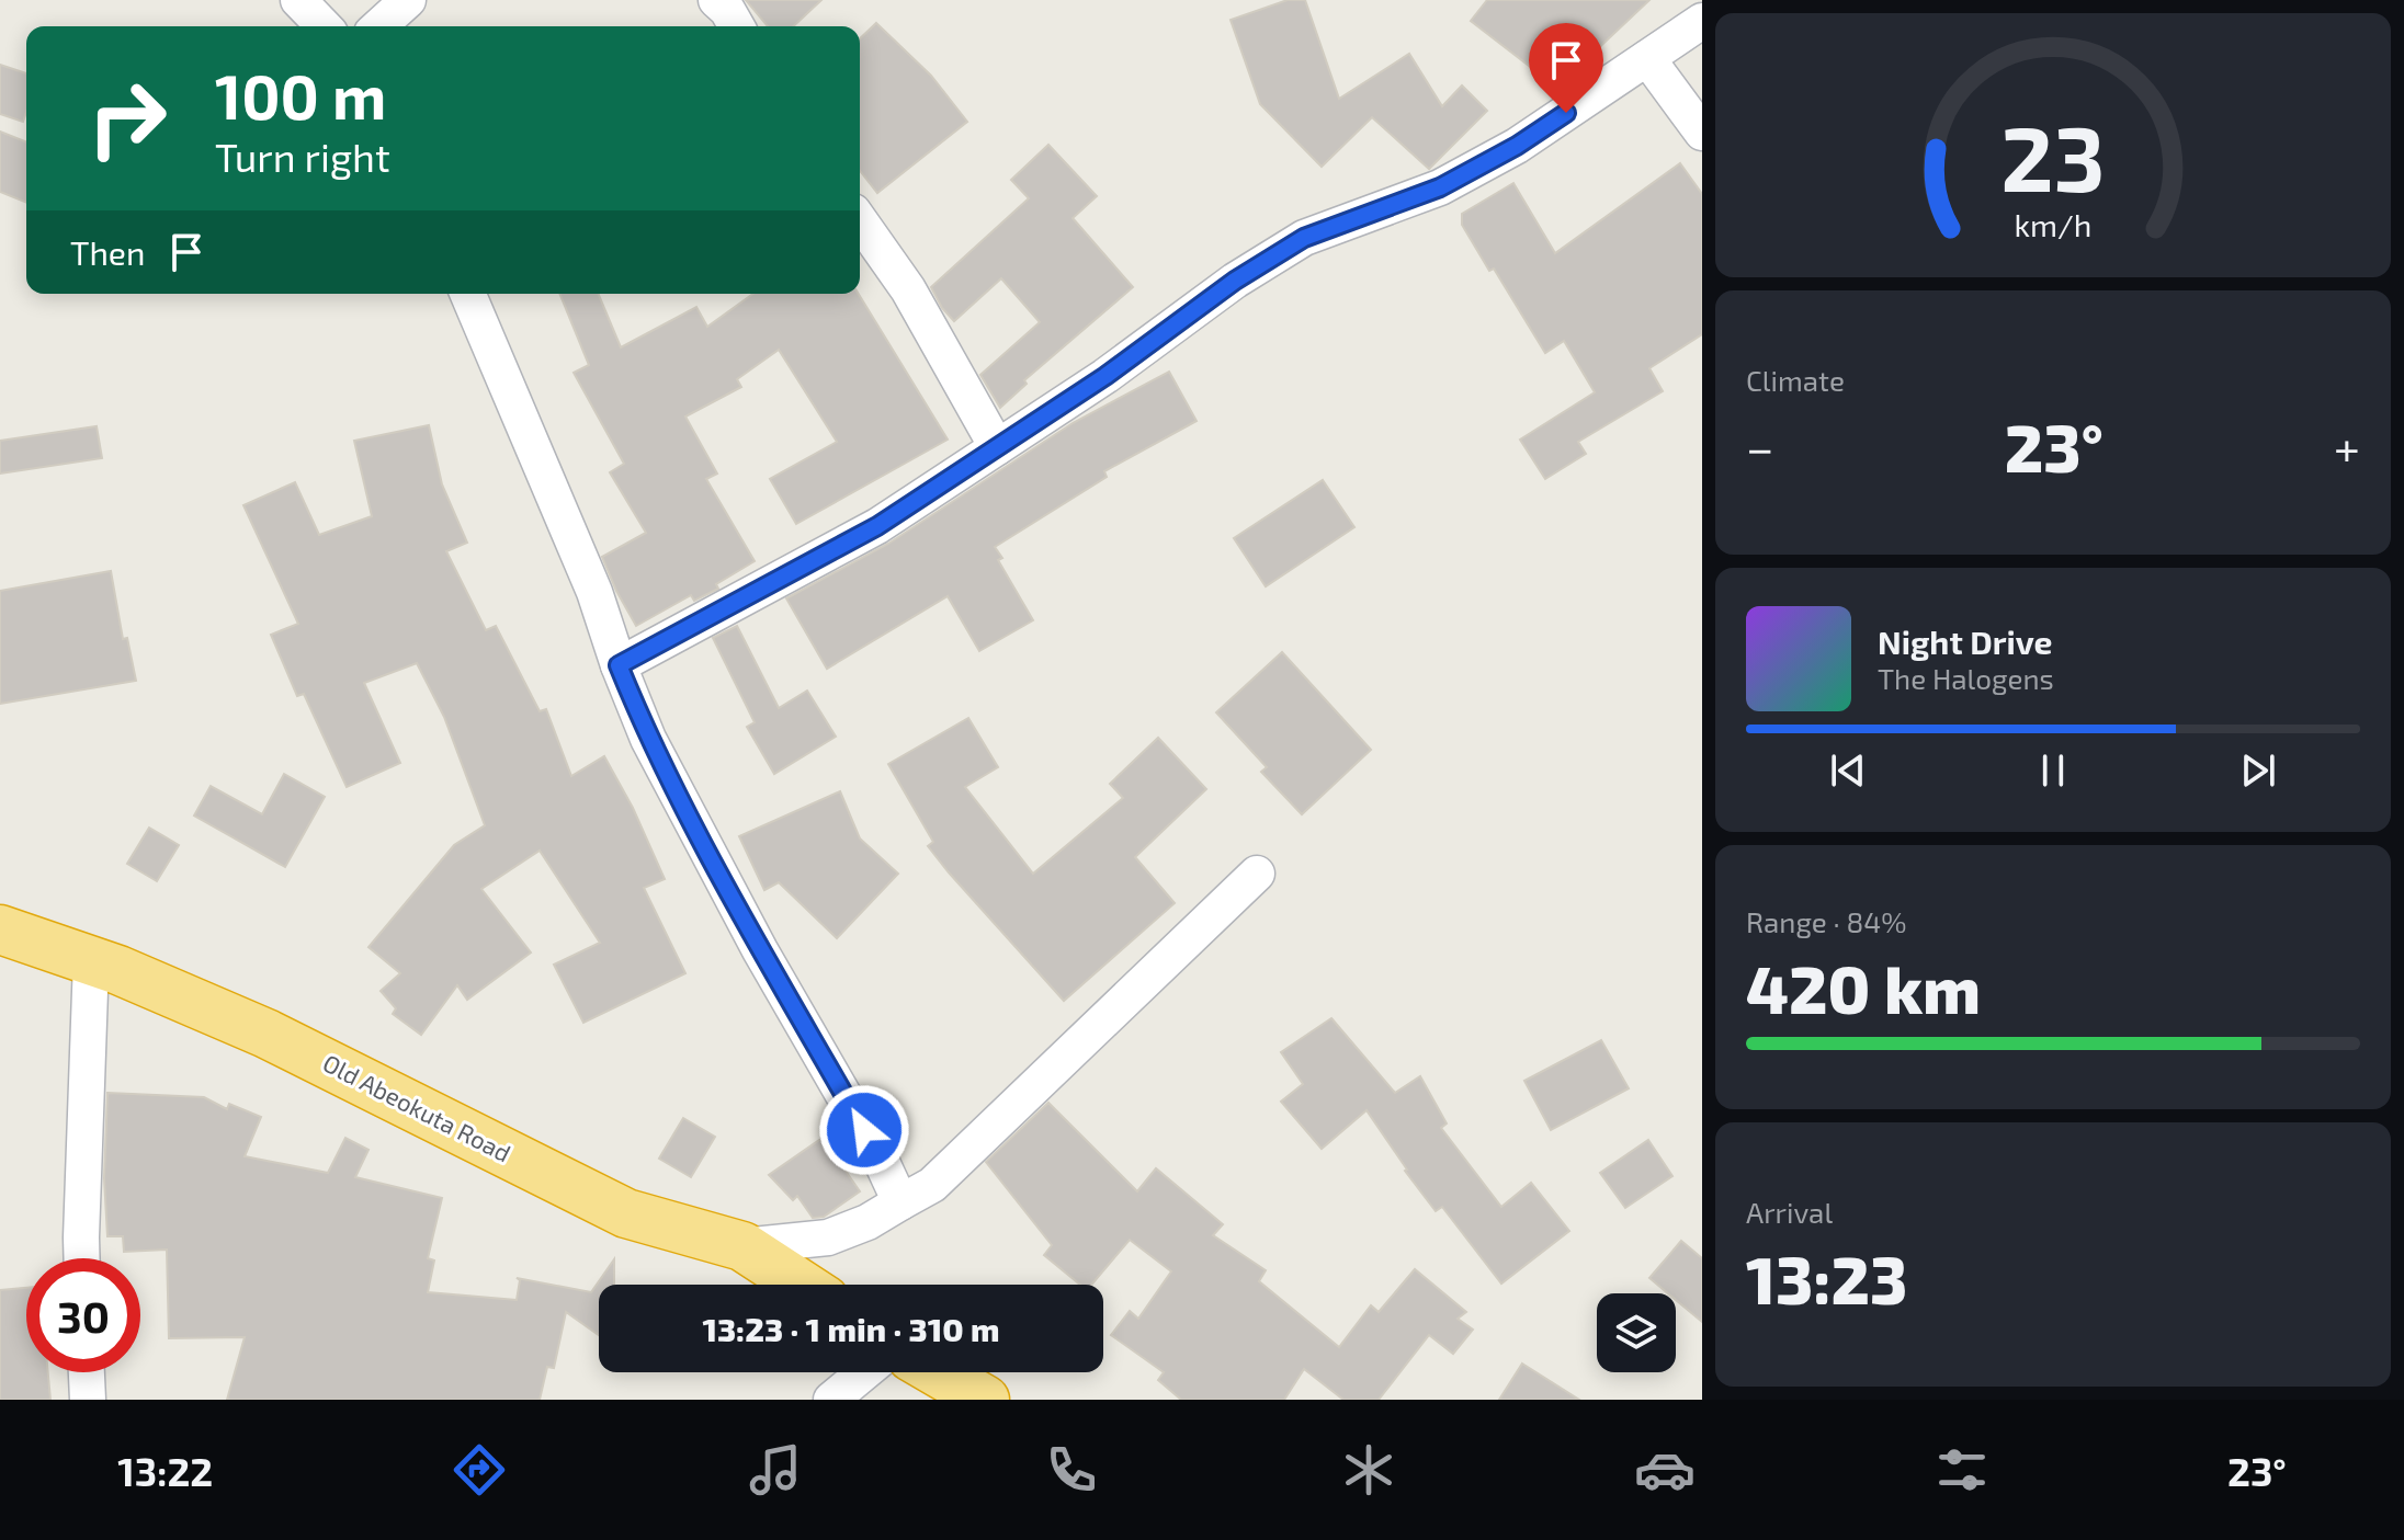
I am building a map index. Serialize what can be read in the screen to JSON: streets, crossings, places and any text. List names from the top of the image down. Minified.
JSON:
{"streets":{"highway":["Old Abeokuta Road"]},"page":{"turn":["100 m","Turn right"],"then":"Then","tile":["Climate",["Range · 84%","420 km"],["Arrival","13:23"]],"heat":["−","23°","+"],"song":["Night Drive","The Halogens"],"limit":"30","trip":"13:23 · 1 min · 310 m","tabs":["13:22","23°"],"gauge":["23","km/h"]}}
